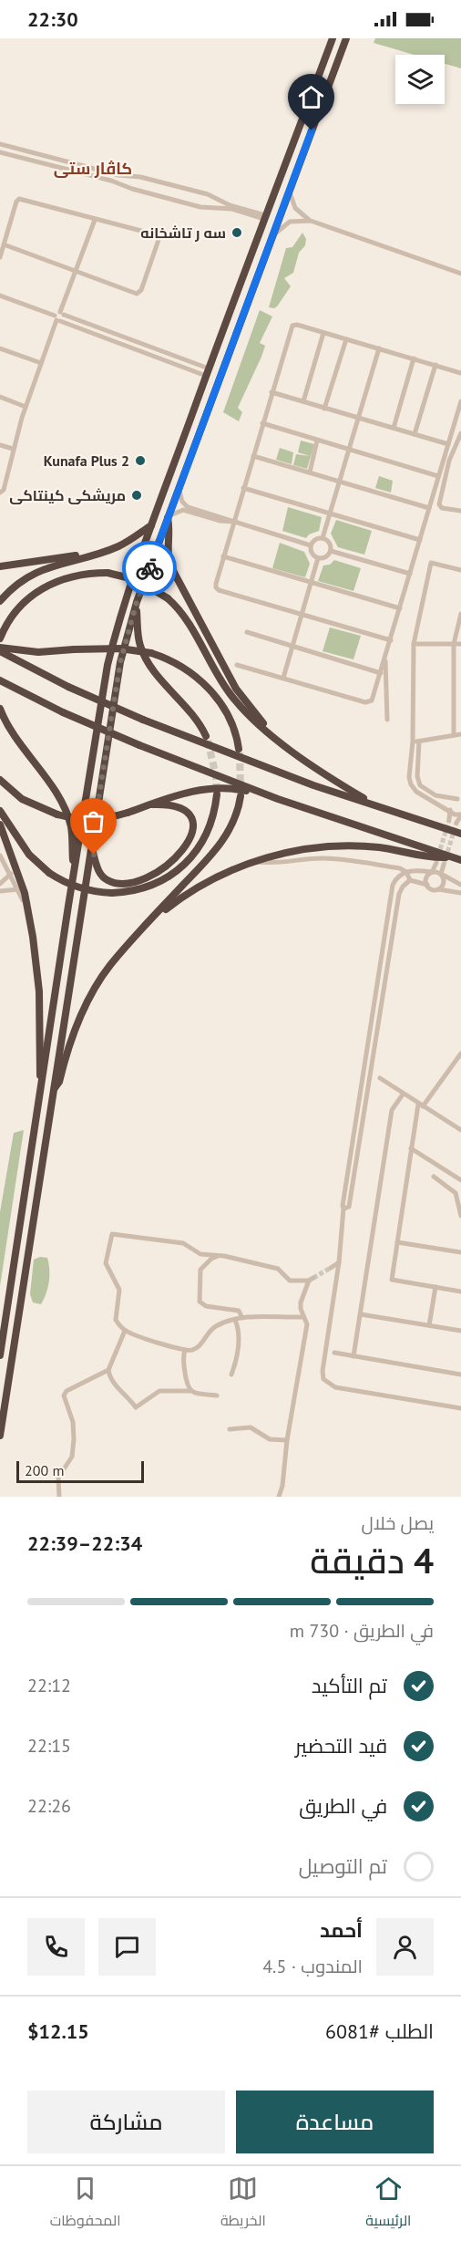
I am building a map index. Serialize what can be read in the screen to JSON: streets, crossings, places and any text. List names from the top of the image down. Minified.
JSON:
{"districts":["کاڤار ستی"],"places":["سه ر تاشخانه","Kunafa Plus 2","مریشکی کینتاکی"],"scale_bar":"200 m","page":{"status":"22:30","scale":"200 m","heading":["4 دقيقة","يصل خلال","22:34–22:39"],"panel":["أحمد","المندوب · 4.5","الطلب #6081","$12.15"],"bar":"في الطريق · 730 m","list":[["تم التأكيد","22:12"],["قيد التحضير","22:15"],["في الطريق","22:26"],"تم التوصيل"],"buttons":["مساعدة","مشاركة"],"tabs":["الرئيسية","الخريطة","المحفوظات"]}}
